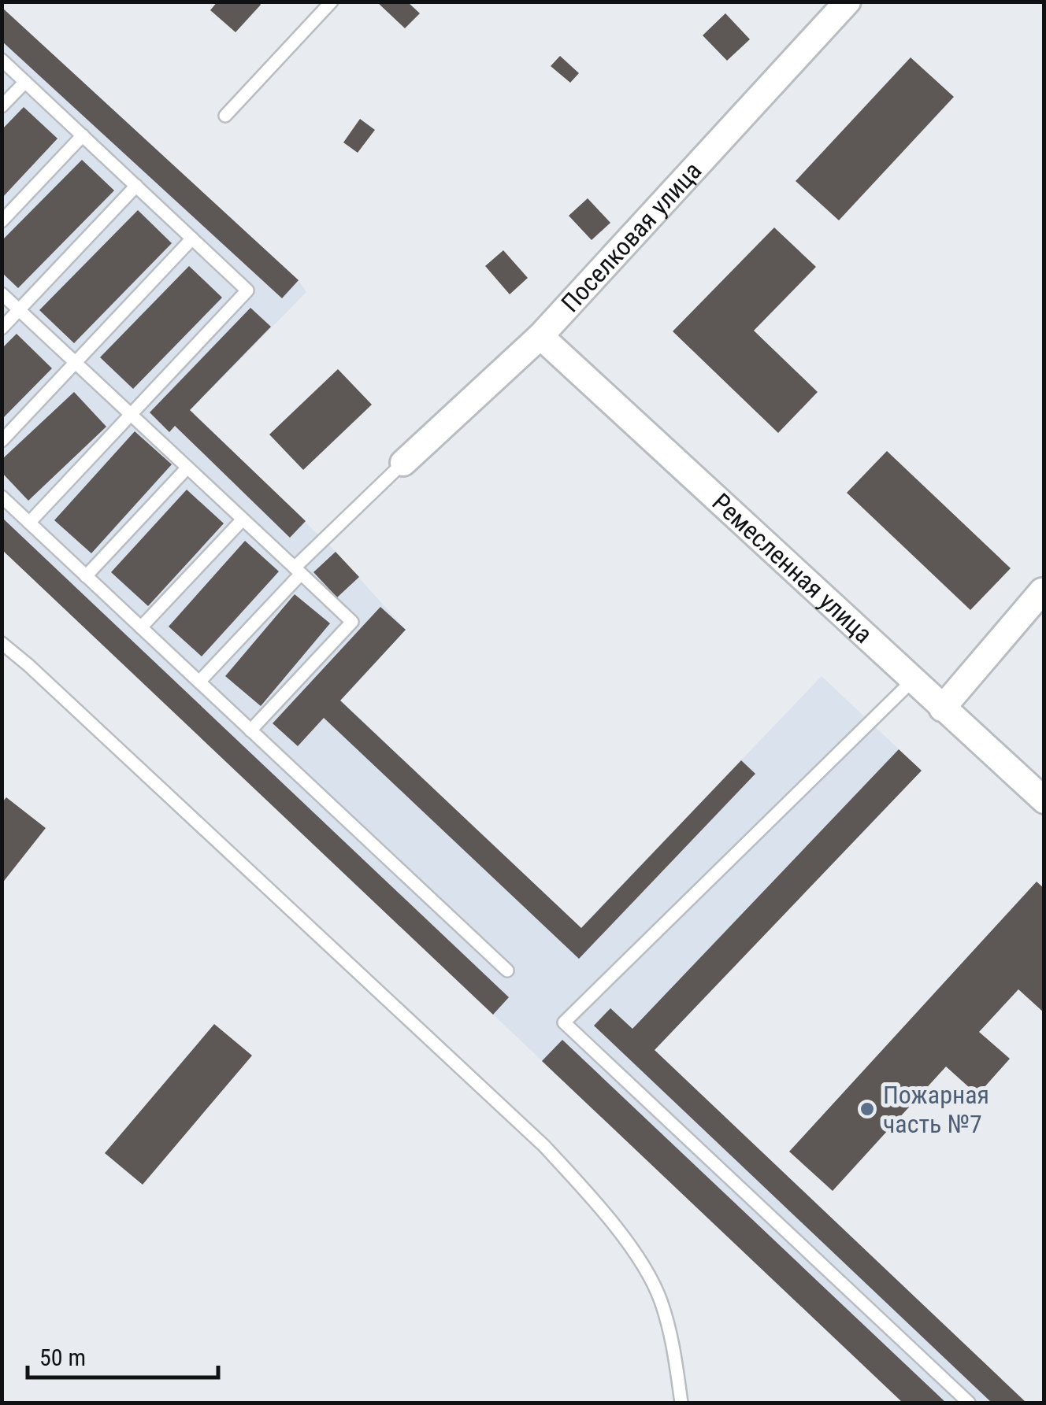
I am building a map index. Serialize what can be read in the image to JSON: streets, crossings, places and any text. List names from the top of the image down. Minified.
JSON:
{"streets":{"street":["Поселковая улица","Ремесленная улица"]},"crossings":[["Поселковая улица","Ремесленная улица"]],"places":["Пожарная часть №7"],"scale_bar":"50 m"}
